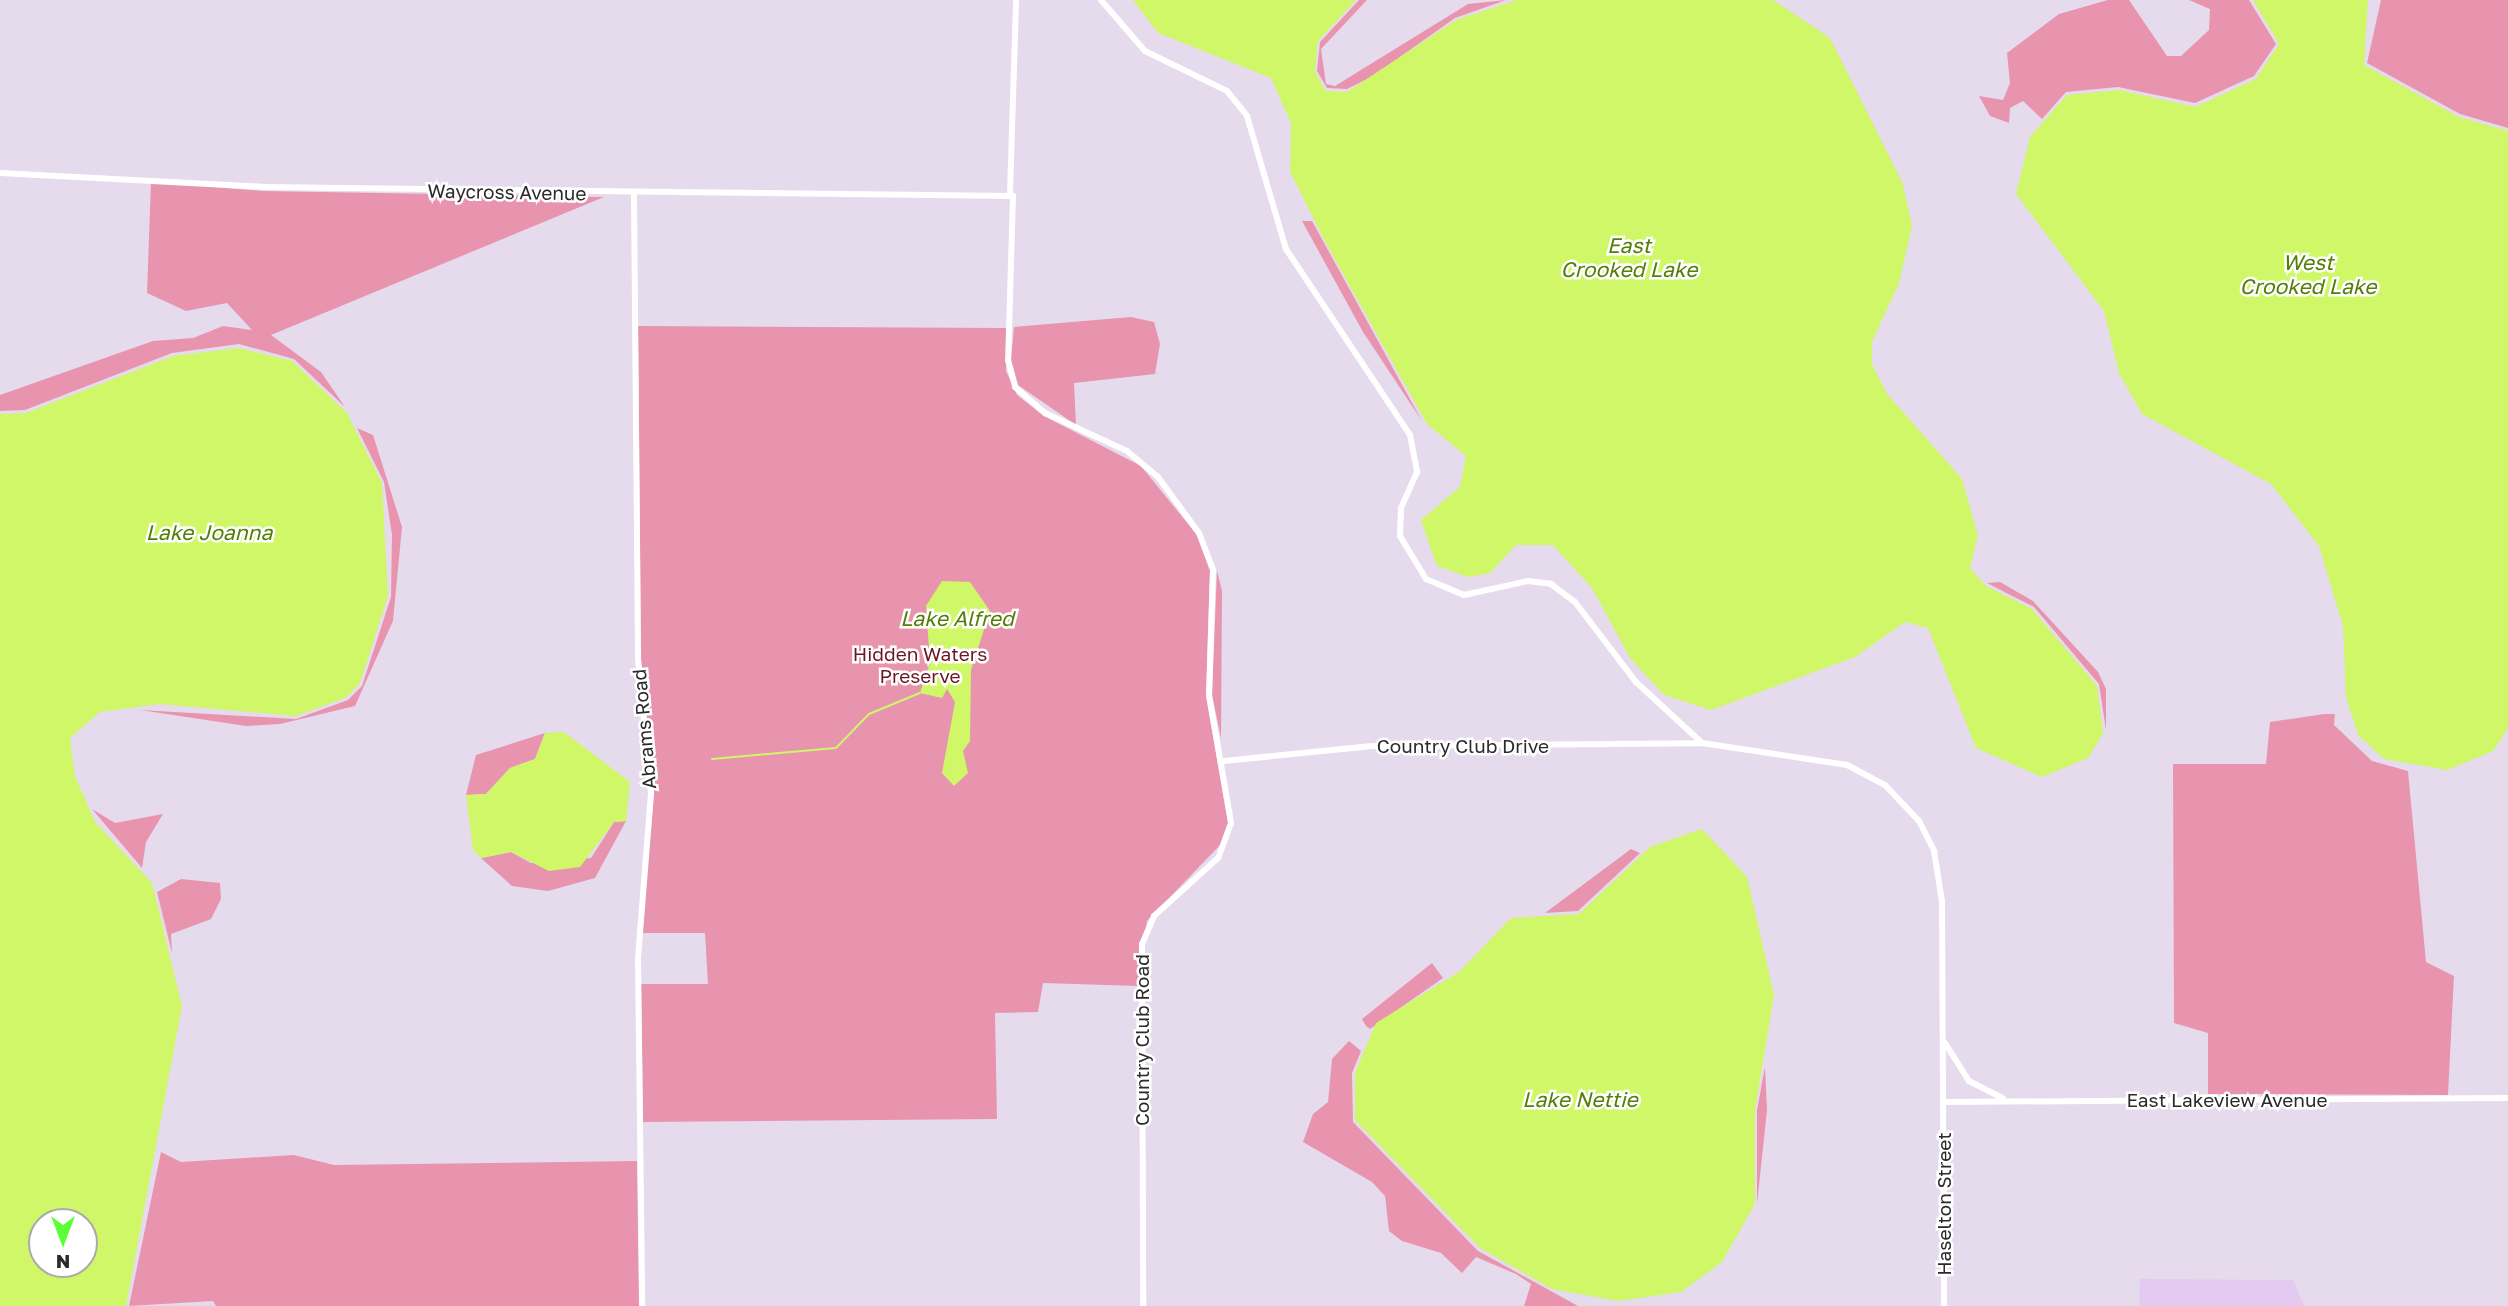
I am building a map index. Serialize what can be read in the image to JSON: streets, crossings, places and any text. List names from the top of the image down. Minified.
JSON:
{"streets":{"street":["Waycross Avenue","Abrams Road","Country Club Drive","Country Club Road","East Lakeview Avenue","Haselton Street"]},"crossings":[["Waycross Avenue","Abrams Road"],["Waycross Avenue","Country Club Road"],["Country Club Drive","Country Club Road"],["Country Club Drive","Haselton Street"],["East Lakeview Avenue","Haselton Street"]],"water":["East Crooked Lake","West Crooked Lake","Lake Joanna","Lake Alfred","Lake Nettie"],"parks":["Hidden Waters Preserve"],"north":"bottom"}
